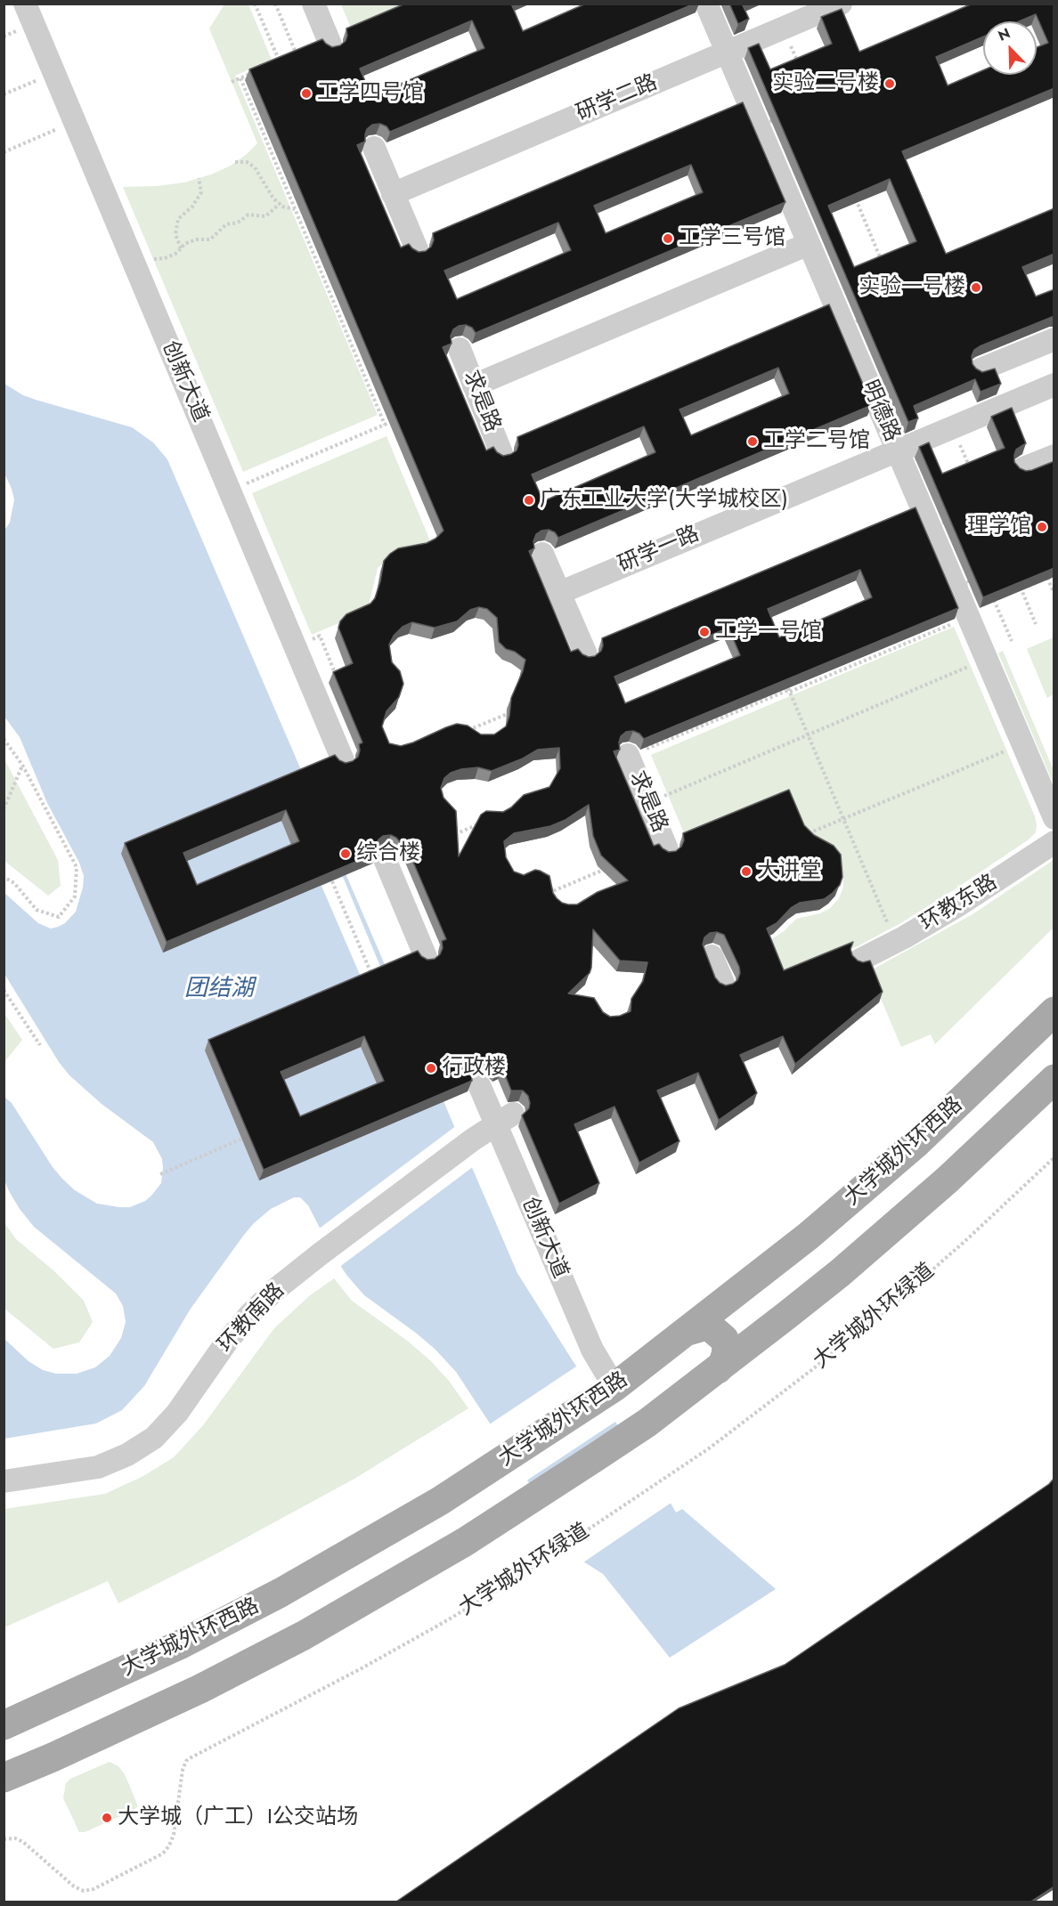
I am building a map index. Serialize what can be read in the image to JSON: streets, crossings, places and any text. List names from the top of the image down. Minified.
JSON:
{"streets":{"main road":["大学城外环西路"],"lane":["研学二路","创新大道","求是路","明德路","研学一路","环教东路","环教南路"],"path":["大学城外环绿道"]},"crossings":[["研学二路","明德路"],["创新大道","大学城外环西路"],["创新大道","环教南路"],["明德路","研学一路"]],"water":["团结湖"],"places":["实验二号楼","工学四号馆","工学三号馆","实验一号楼","工学二号馆","广东工业大学(大学城校区)","理学馆","工学一号馆","综合楼","大讲堂","行政楼","大学城（广工）I公交站场"],"north":"top left"}
